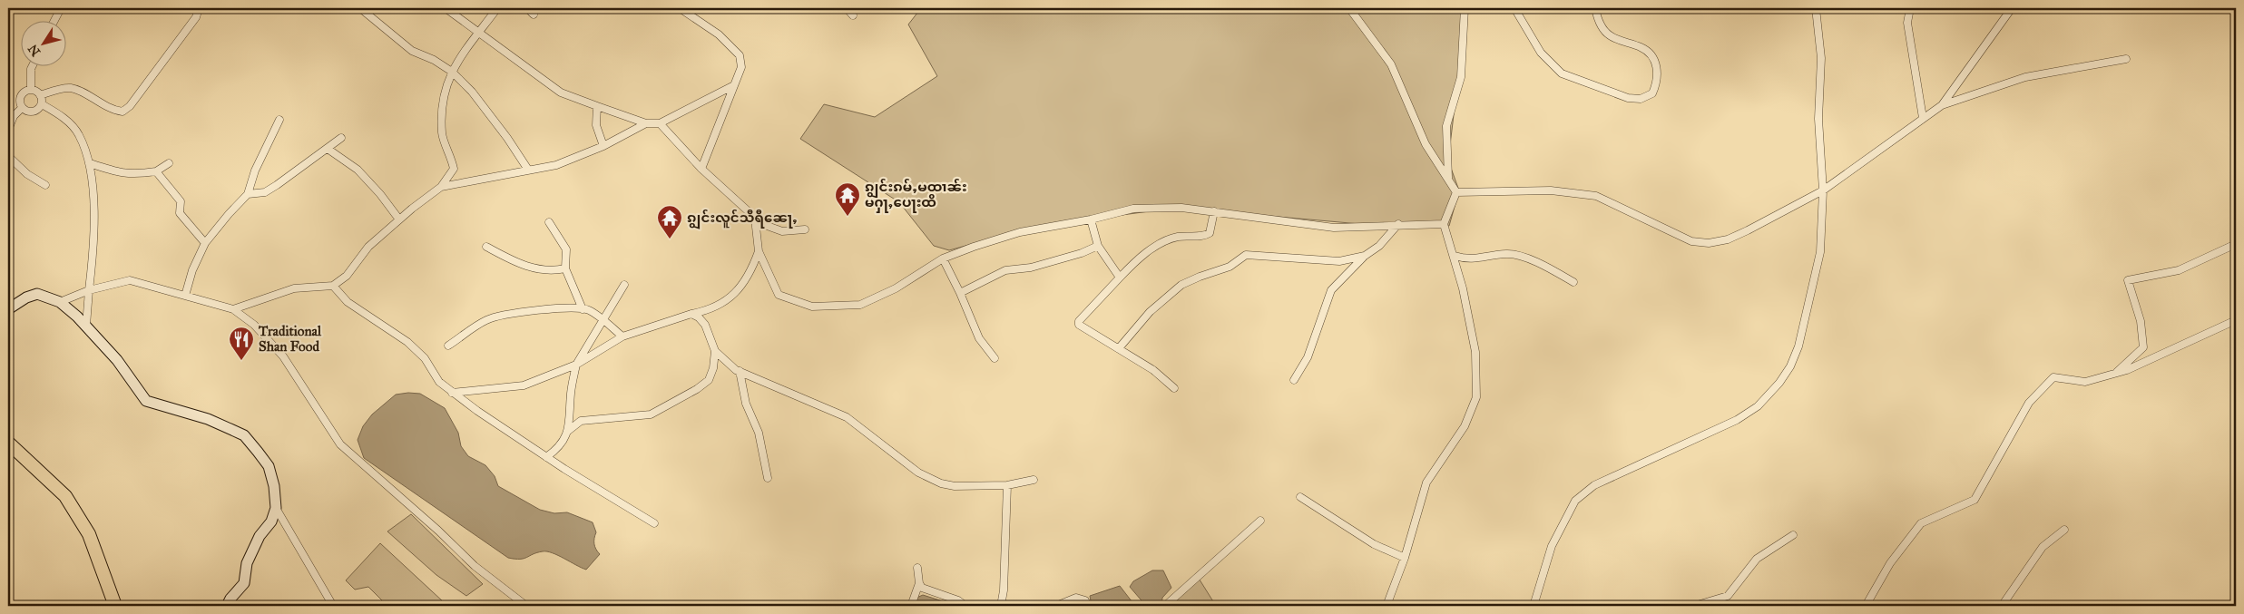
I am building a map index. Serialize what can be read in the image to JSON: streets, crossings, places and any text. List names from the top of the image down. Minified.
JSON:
{"places":{"temple":["ၵျွင်းၵမ်ႇမထၢၼ်း မႁႃႇပေႃးထိ","ၵျွင်းလူင်သီရီၼေႃႇ"],"restaurant":["Traditional Shan Food"]},"north":"bottom left"}
